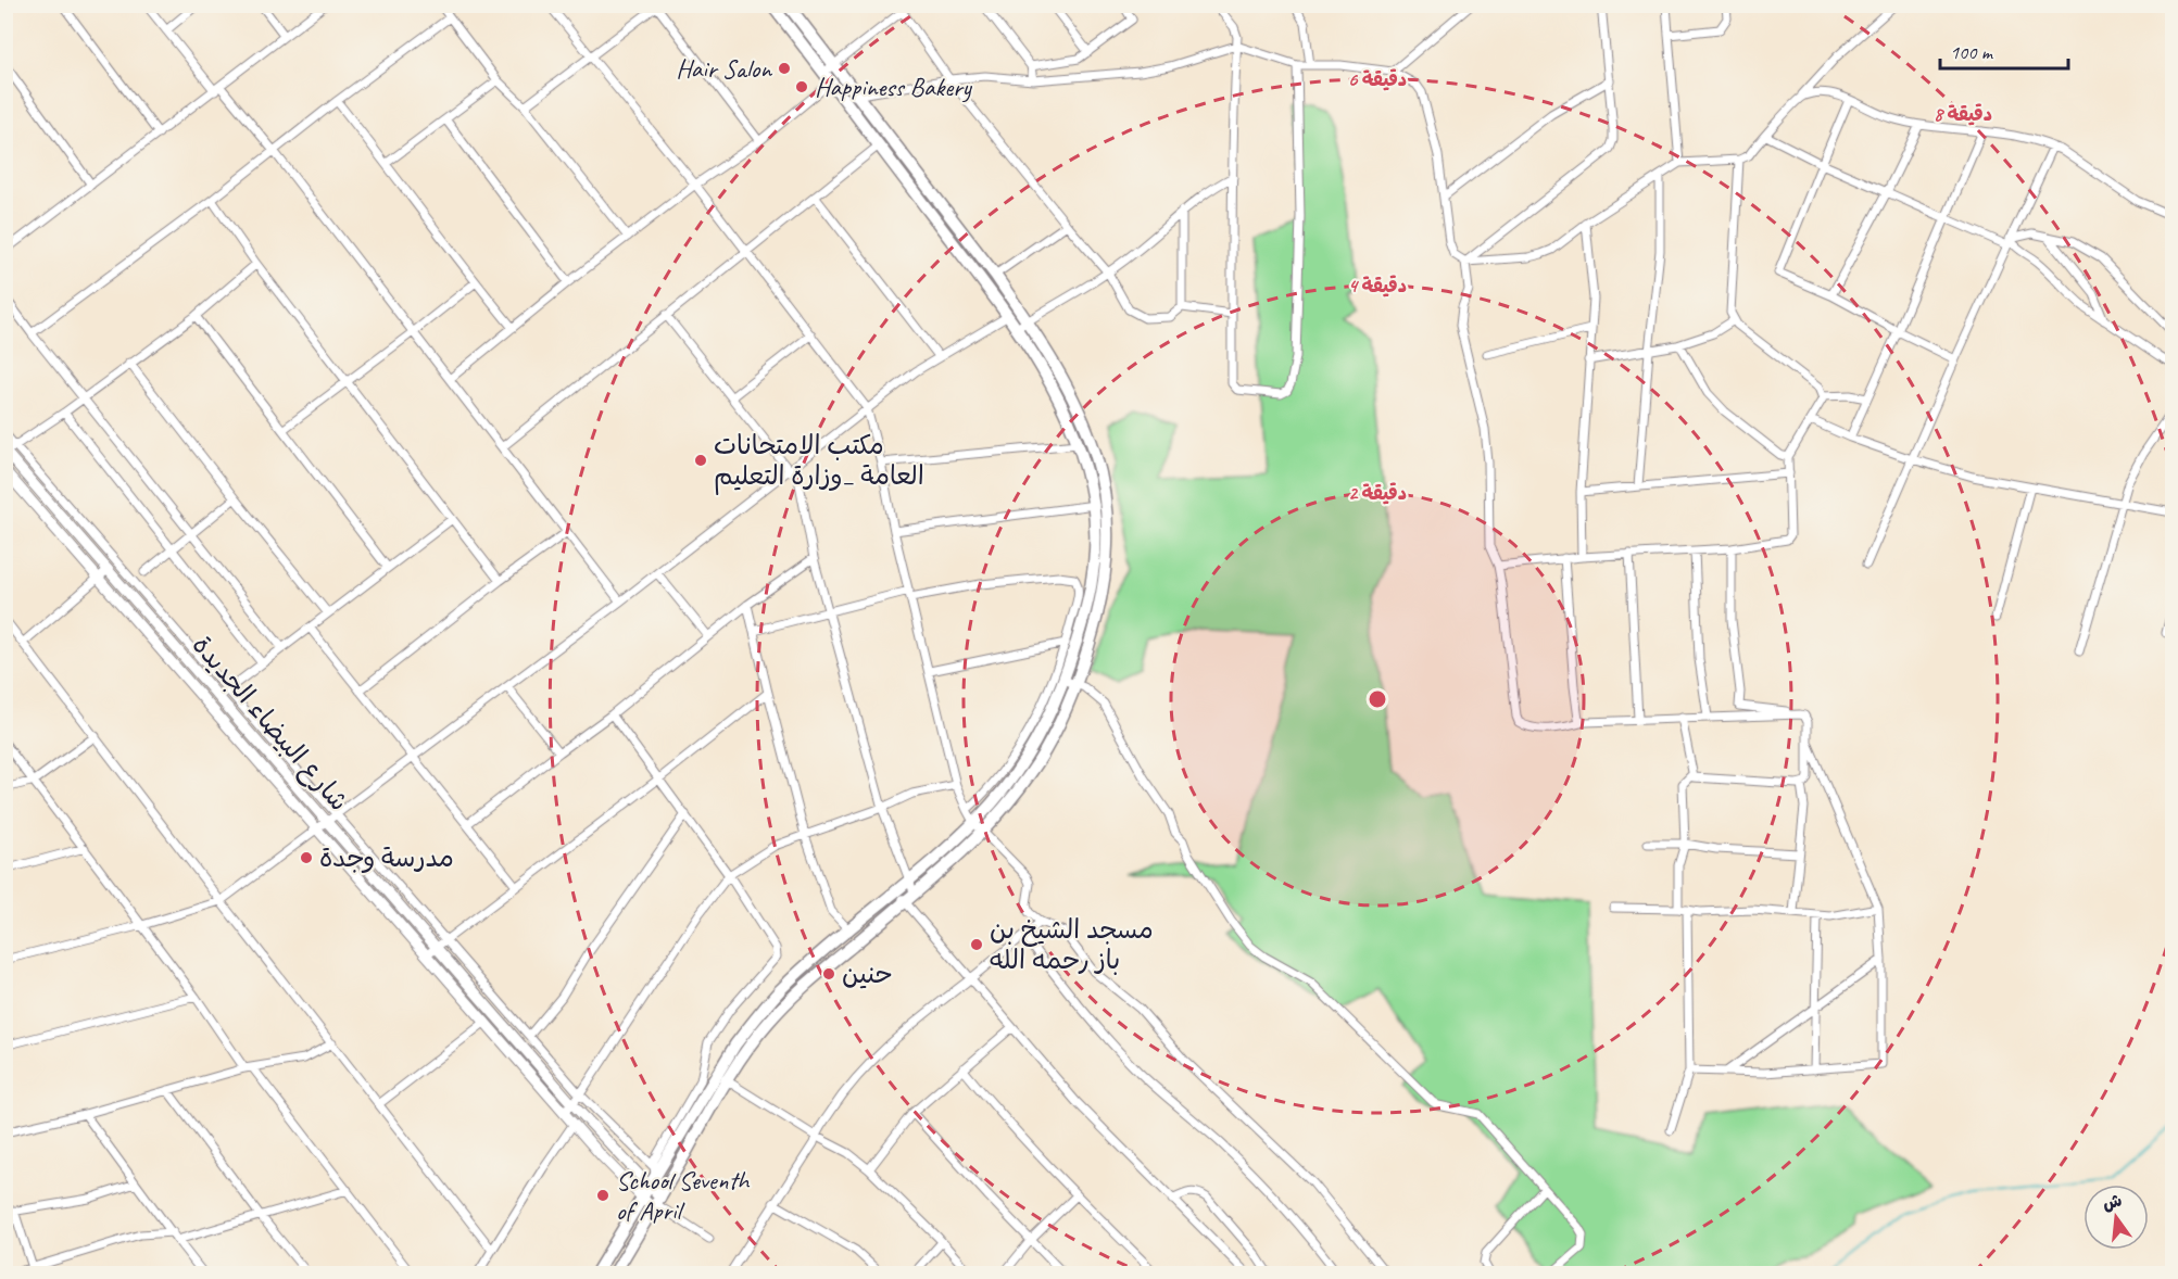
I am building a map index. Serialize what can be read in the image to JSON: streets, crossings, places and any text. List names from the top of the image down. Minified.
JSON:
{"streets":{"street":["شارع البيضاء الجديدة"]},"places":["Hair Salon","Happiness Bakery","مكتب الامتحانات العامة _وزارة التعليم","مدرسة وجدة","مسجد الشيخ بن باز رحمه الله","حنين","School Seventh of April"],"scale_bar":"100 m","north":"top","rings":["6 دقيقة","8 دقيقة","4 دقيقة","2 دقيقة"]}
